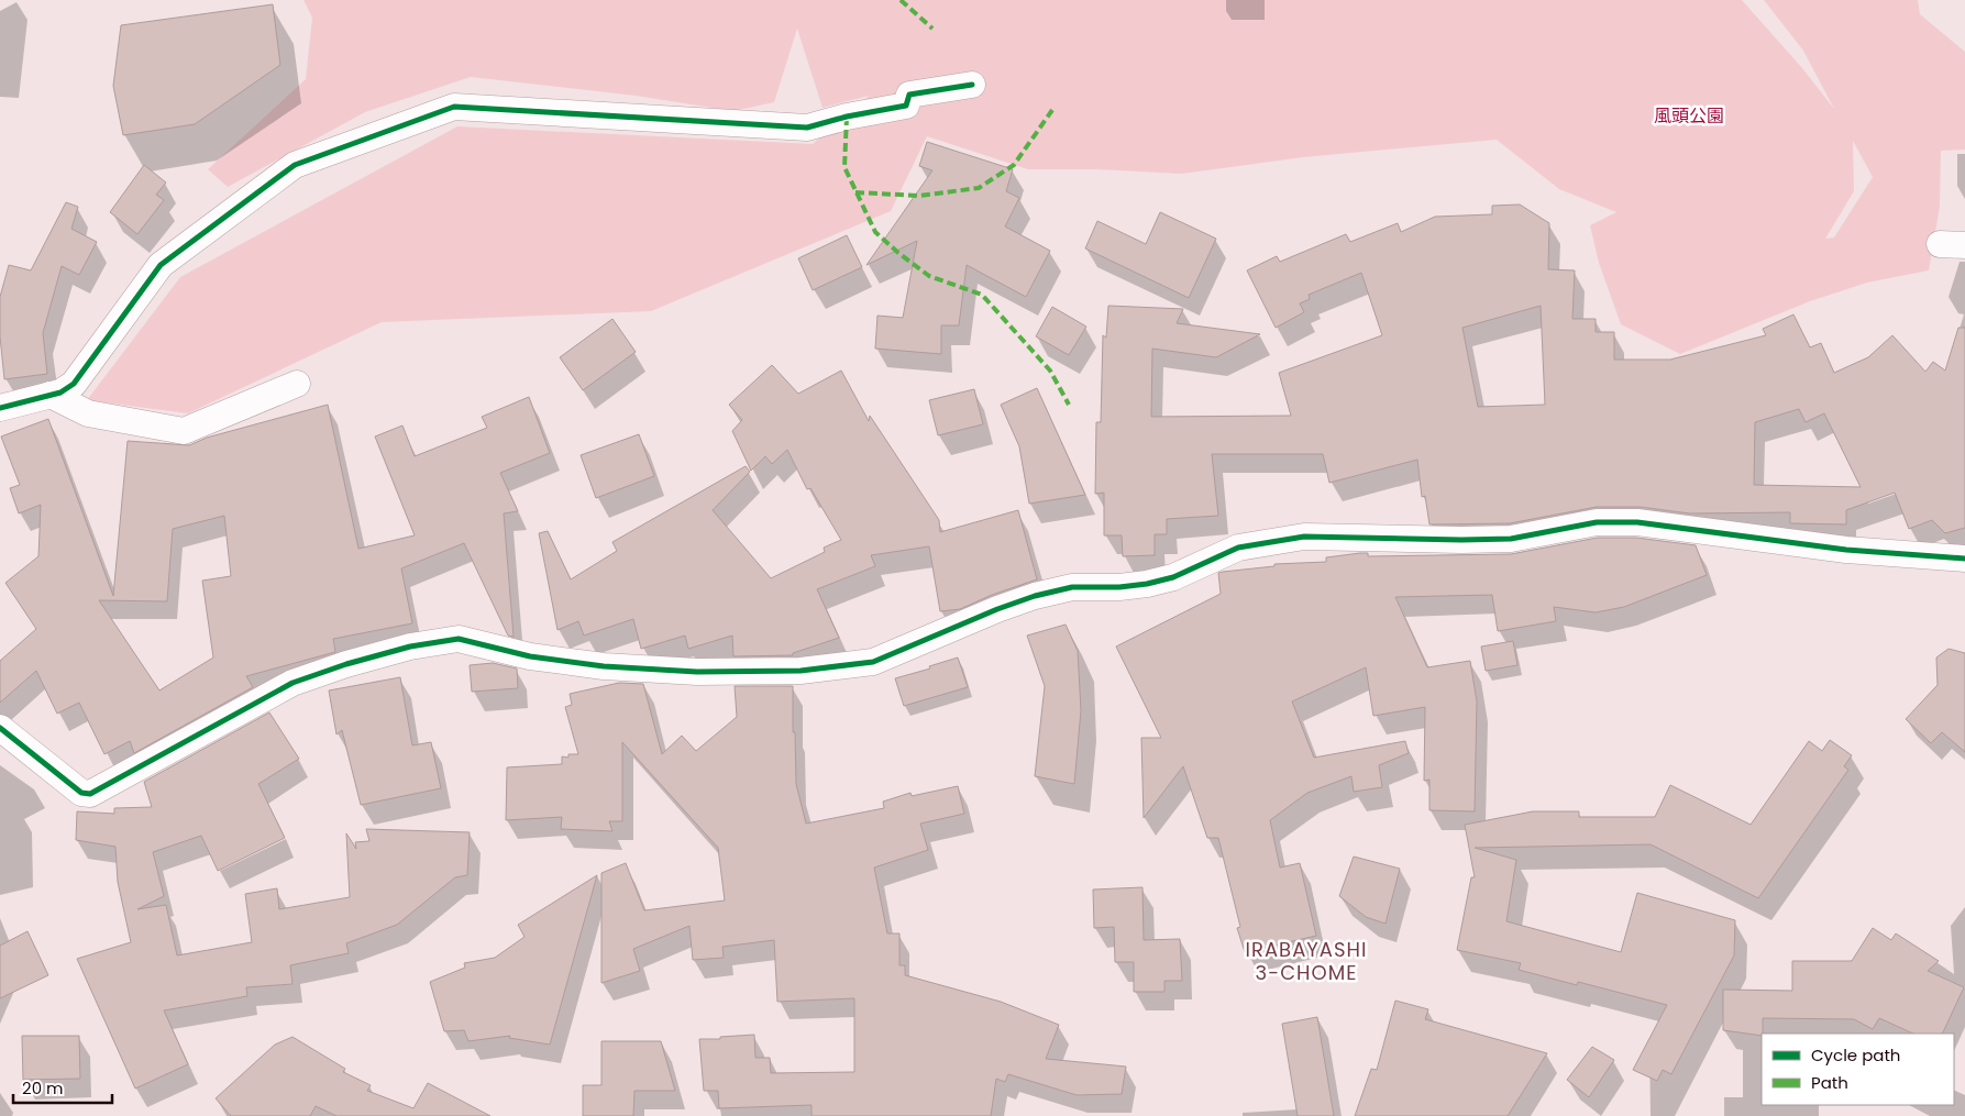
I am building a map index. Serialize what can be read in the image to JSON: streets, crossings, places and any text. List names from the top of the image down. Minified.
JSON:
{"districts":["IRABAYASHI 3-CHOME"],"parks":["風頭公園"],"legend":["Cycle path","Path"],"scale_bar":"20 m"}
